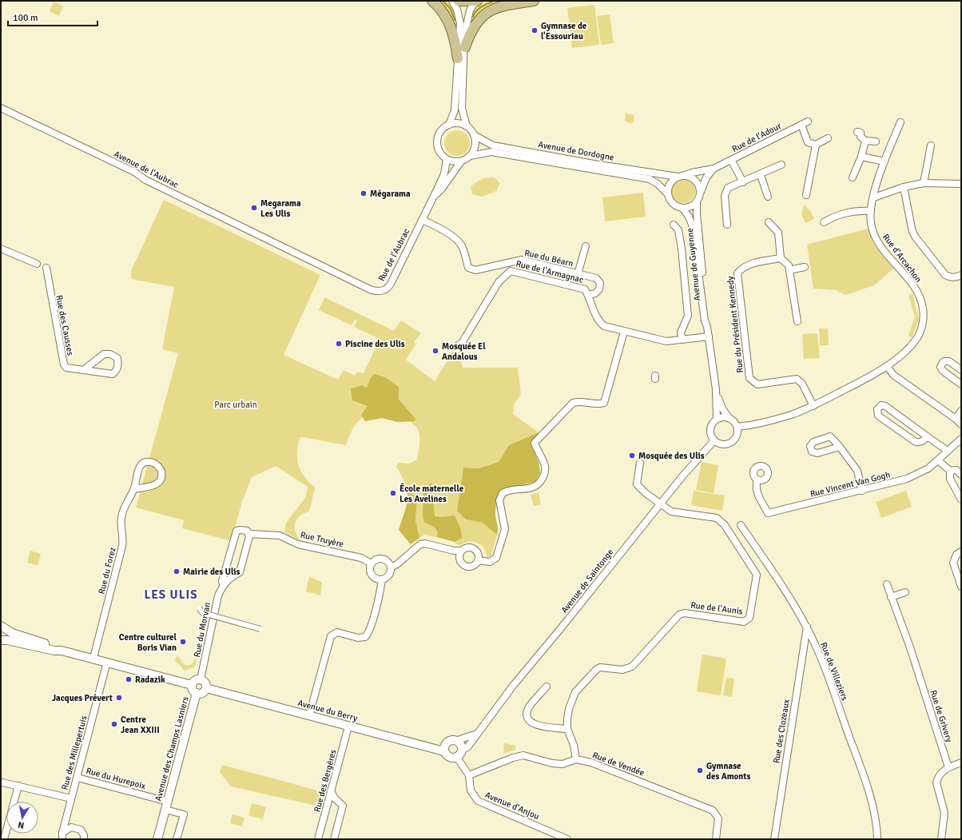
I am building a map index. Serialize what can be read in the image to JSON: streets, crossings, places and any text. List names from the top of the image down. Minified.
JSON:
{"streets":{"street":["Rue de l'Adour","Avenue de Dordogne","Avenue de l'Aubrac","Rue de l'Aubrac","Rue du Béarn","Rue d'Arcachon","Avenue de Guyenne","Rue de l'Armagnac","Rue du Président Kennedy","Rue des Causses","Rue Vincent Van Gogh","Rue Truyère","Rue du Forez","Avenue de Saintonge","Rue de l'Aunis","Rue du Morvan","Rue de Villeziers","Avenue du Berry","Rue de Grivery","Rue des Clozeaux","Avenue des Champs Lasniers","Rue des Millepertuis","Rue de Vendée","Rue du Hurepoix","Rue des Bergères","Avenue d'Anjou"]},"crossings":[["Rue de l'Adour","Avenue de Dordogne"],["Rue de l'Adour","Avenue de Guyenne"],["Avenue de Dordogne","Rue de l'Aubrac"],["Avenue de Dordogne","Avenue de Guyenne"],["Avenue de l'Aubrac","Rue de l'Aubrac"],["Rue de l'Aubrac","Rue du Béarn"],["Rue du Béarn","Rue de l'Armagnac"],["Rue d'Arcachon","Avenue de Guyenne"],["Rue d'Arcachon","Rue du Président Kennedy"],["Rue d'Arcachon","Avenue de Saintonge"],["Avenue de Guyenne","Rue de l'Armagnac"],["Avenue de Guyenne","Avenue de Saintonge"],["Rue Truyère","Rue du Morvan"],["Avenue de Saintonge","Rue de l'Aunis"],["Avenue de Saintonge","Avenue du Berry"],["Avenue de Saintonge","Avenue d'Anjou"],["Rue de l'Aunis","Rue de Vendée"],["Rue du Morvan","Avenue du Berry"],["Rue du Morvan","Avenue des Champs Lasniers"],["Rue de Villeziers","Rue des Clozeaux"],["Avenue du Berry","Avenue des Champs Lasniers"],["Avenue du Berry","Rue des Bergères"],["Avenue du Berry","Avenue d'Anjou"],["Avenue des Champs Lasniers","Rue du Hurepoix"],["Rue des Millepertuis","Rue du Hurepoix"],["Rue de Vendée","Avenue d'Anjou"]],"districts":["LES ULIS"],"parks":["Parc urbain"],"places":["Gymnase de l'Essouriau","Mégarama","Megarama Les Ulis","Piscine des Ulis","Mosquée El Andalous","Mosquée des Ulis","École maternelle Les Avelines","Mairie des Ulis","Centre culturel Boris Vian","Radazik","Jacques Prévert","Centre Jean XXIII","Gymnase des Amonts"],"scale_bar":"100 m","north":"bottom"}
